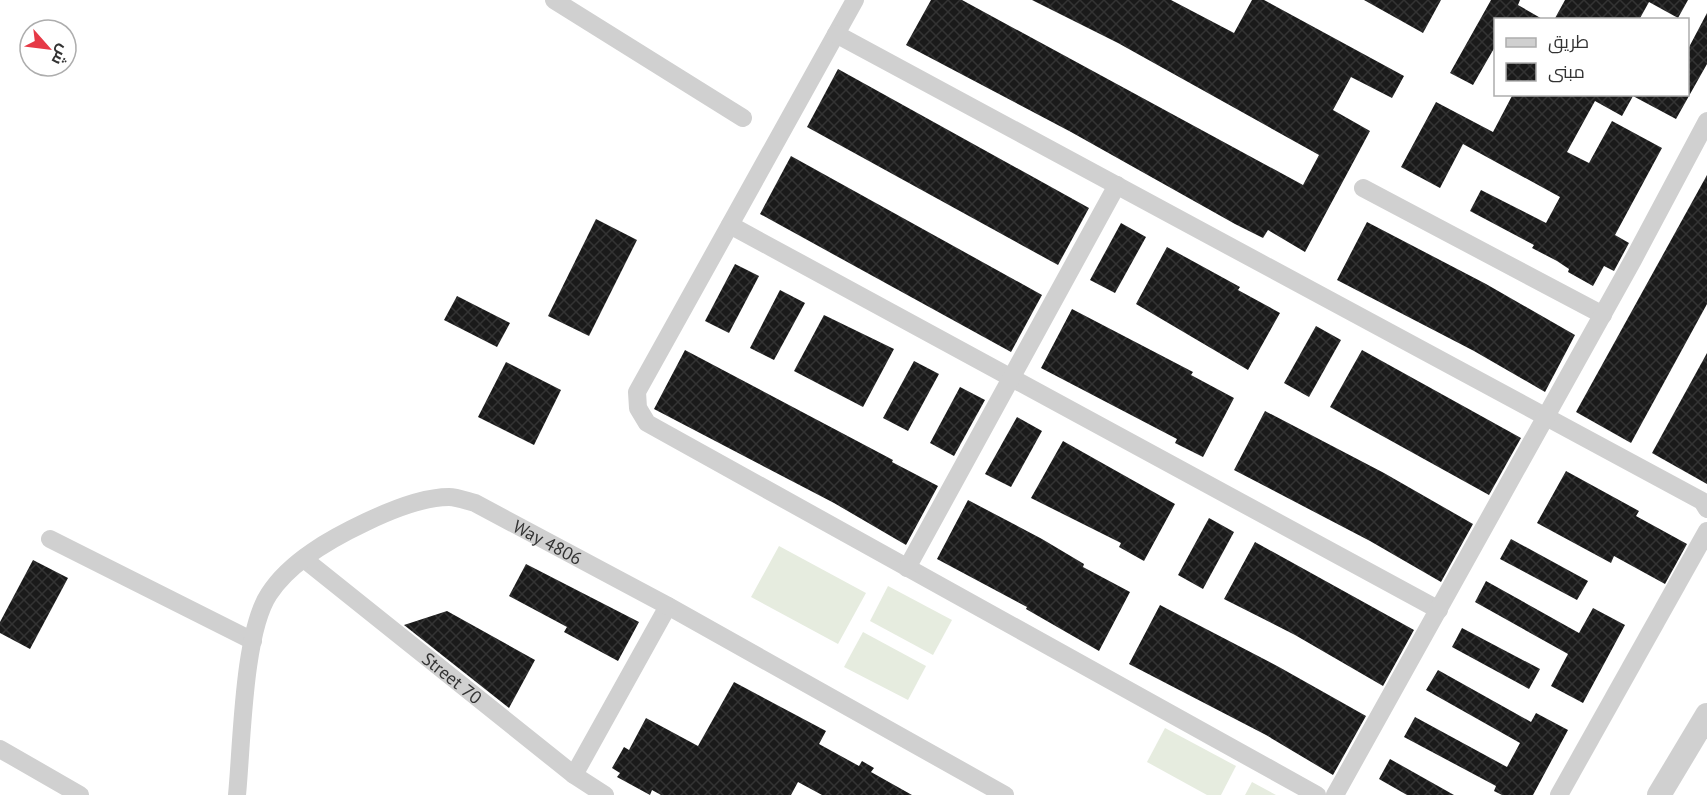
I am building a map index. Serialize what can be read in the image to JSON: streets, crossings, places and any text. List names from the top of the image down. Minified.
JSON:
{"streets":{"street":["Way 4806","Street 70"]},"crossings":[["Way 4806","Street 70"]],"legend":["طريق","مبنى"],"north":"bottom right"}
